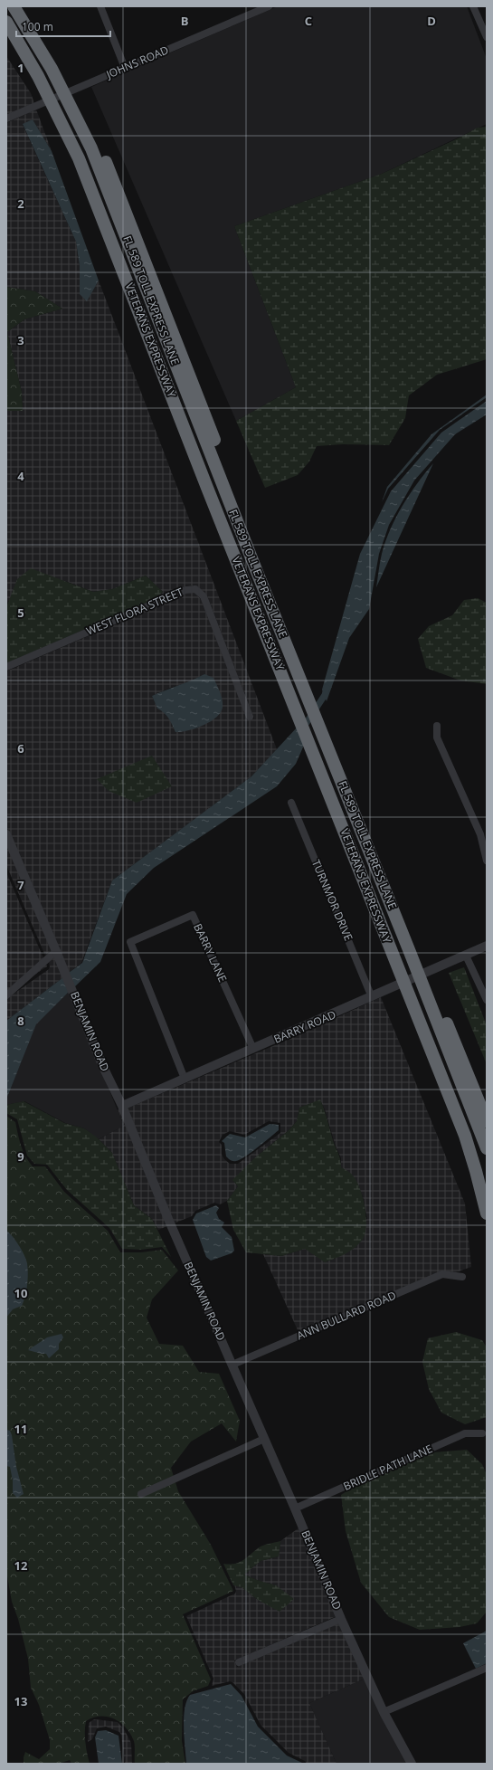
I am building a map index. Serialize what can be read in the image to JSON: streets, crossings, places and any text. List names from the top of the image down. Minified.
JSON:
{"streets":{"highway":["VETERANS EXPRESSWAY"],"street":["JOHNS ROAD","WEST FLORA STREET","TURNMOR DRIVE","BARRY LANE","BARRY ROAD","BENJAMIN ROAD","ANN BULLARD ROAD","BRIDLE PATH LANE"]},"crossings":[["TURNMOR DRIVE","BARRY ROAD"],["BARRY LANE","BARRY ROAD"],["BARRY ROAD","BENJAMIN ROAD"],["BENJAMIN ROAD","ANN BULLARD ROAD"],["BENJAMIN ROAD","BRIDLE PATH LANE"]],"scale_bar":"100 m","grid":{"columns":["B","C","D"],"rows":["1","2","3","4","5","6","7","8","9","10","11","12","13"]}}
